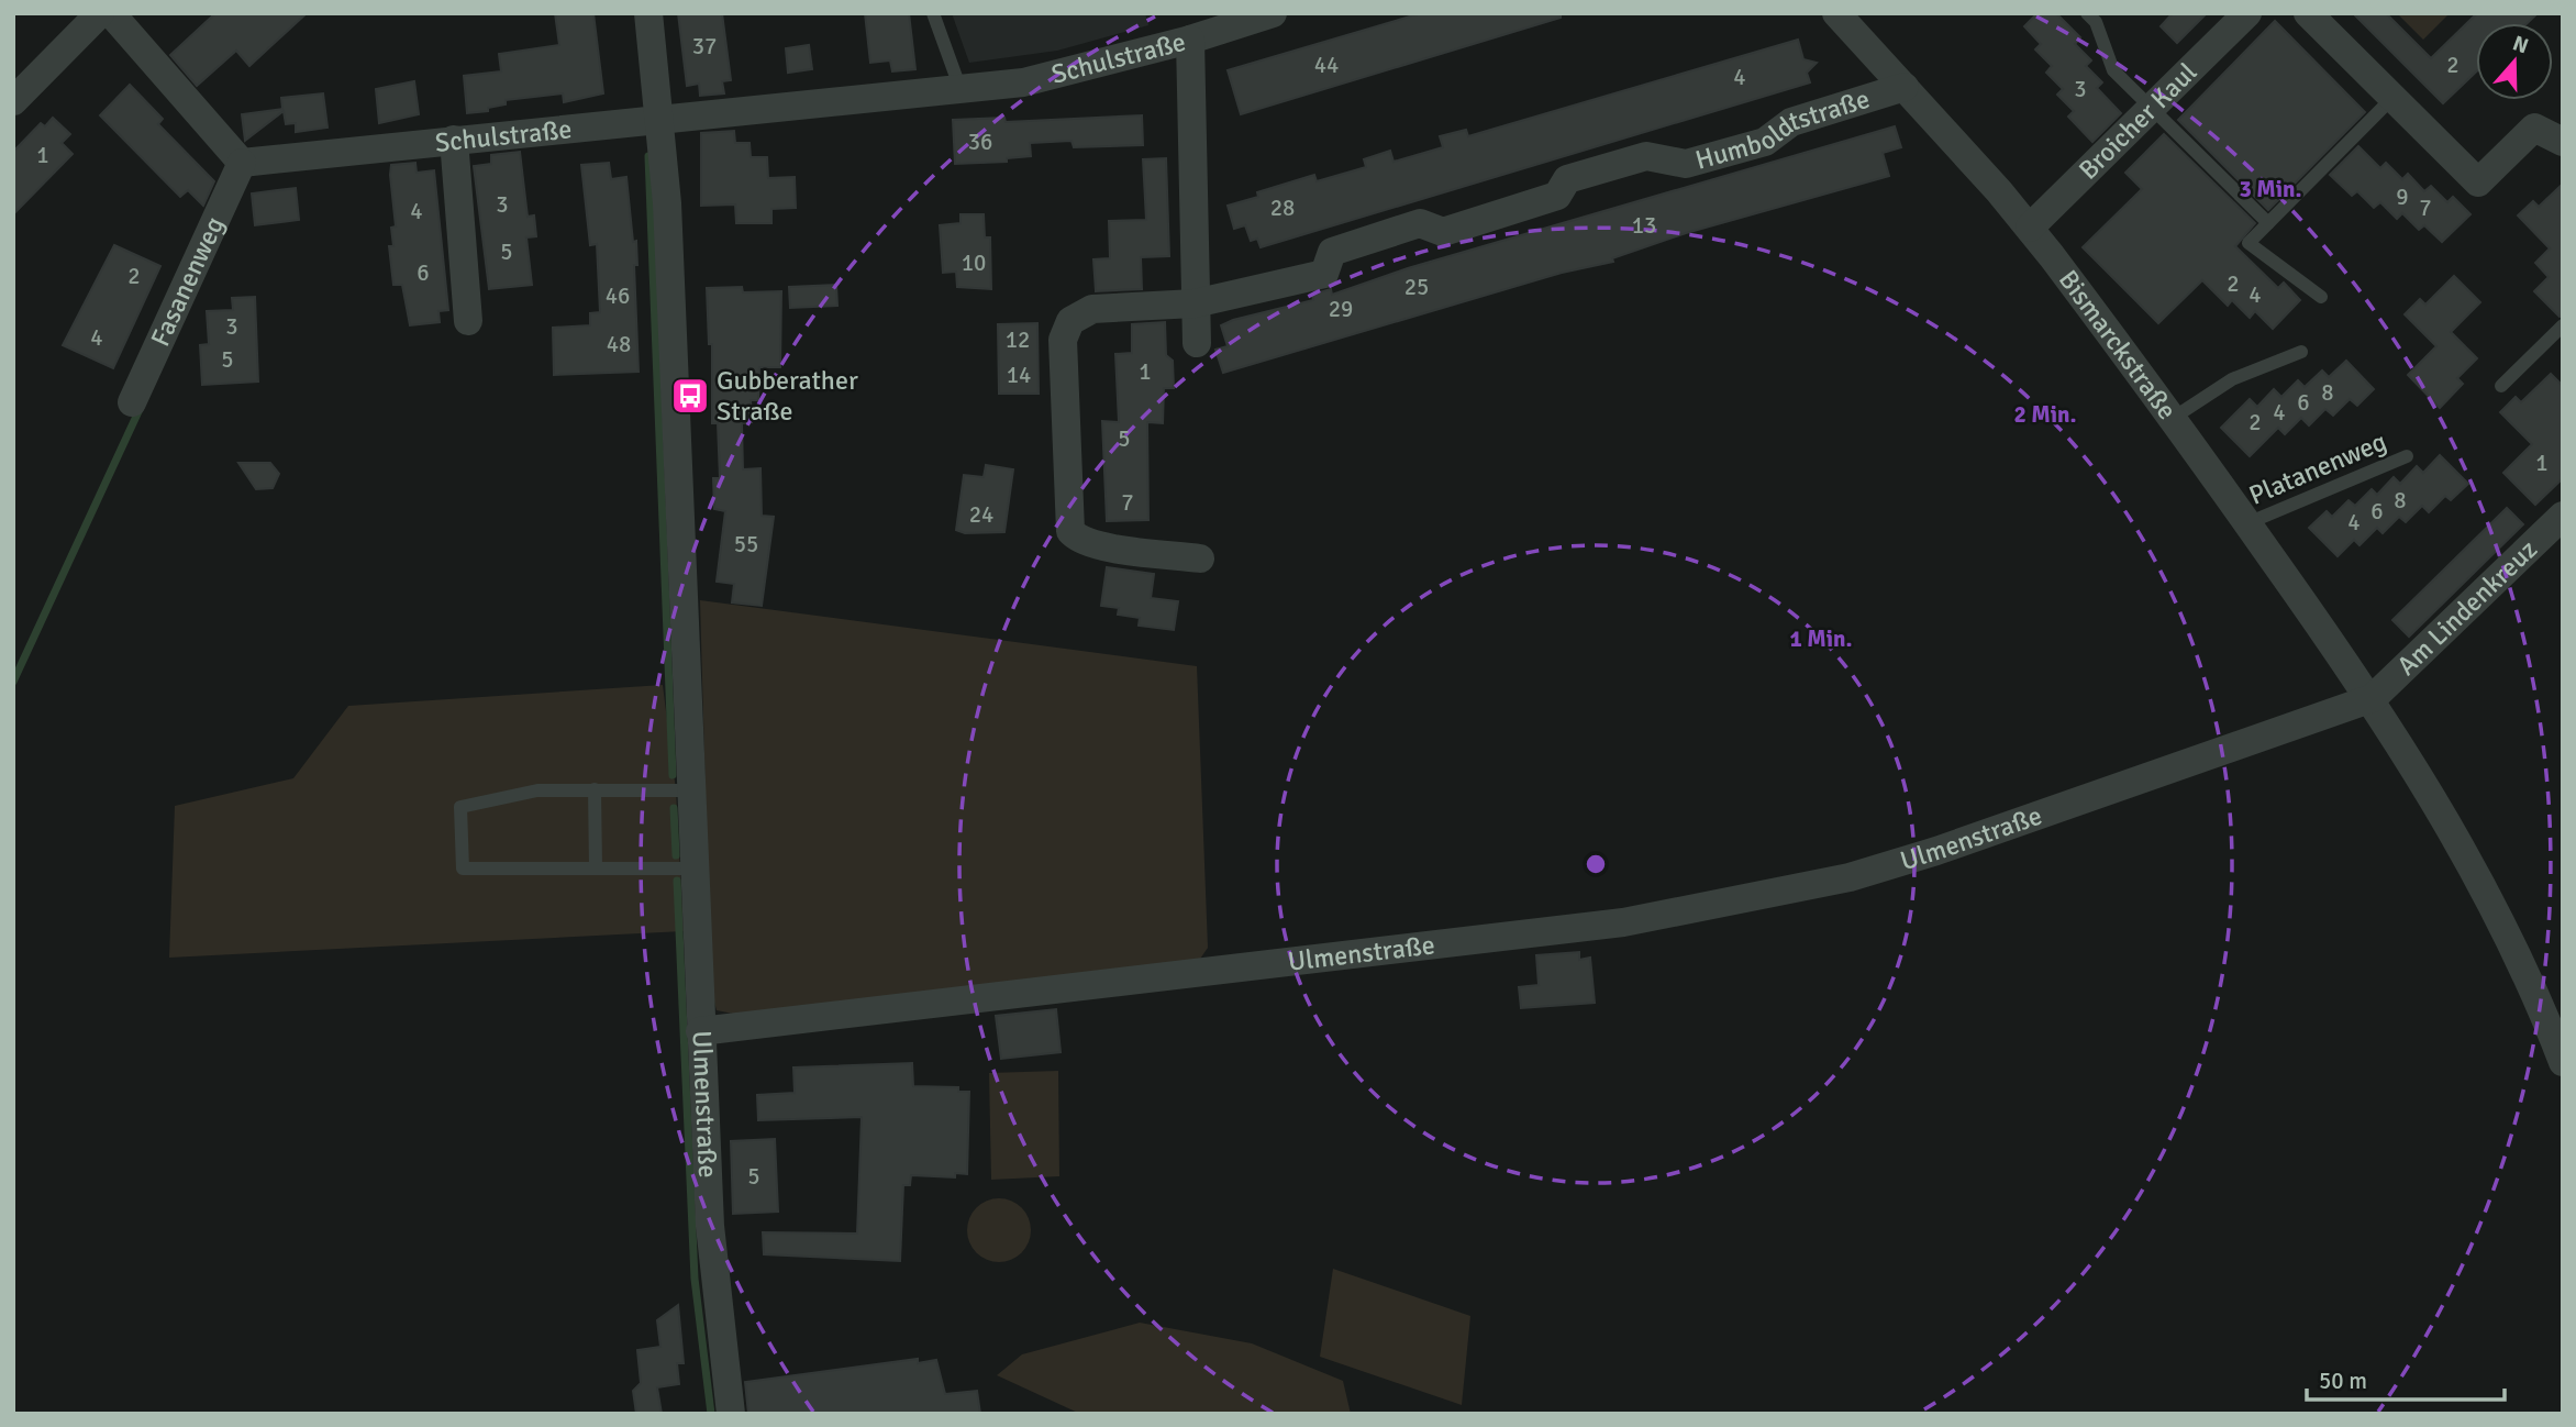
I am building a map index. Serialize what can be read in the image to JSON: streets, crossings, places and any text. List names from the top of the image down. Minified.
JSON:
{"streets":{"street":["Schulstraße","Broicher Kaul","Humboldtstraße","Fasanenweg","Bismarckstraße","Am Lindenkreuz","Ulmenstraße"],"lane":["Platanenweg"]},"crossings":[["Schulstraße","Fasanenweg"],["Broicher Kaul","Bismarckstraße"],["Humboldtstraße","Bismarckstraße"],["Bismarckstraße","Platanenweg"],["Bismarckstraße","Am Lindenkreuz"],["Bismarckstraße","Ulmenstraße"],["Am Lindenkreuz","Ulmenstraße"]],"places":{"bus stop":["Gubberather Straße"]},"house_numbers":["37","44","2","4","3","36","1","9","3","28","7","4","13","5","10","6","2","2","25","4","46","29","3","4","12","48","5","1","14","8","6","4","2","5","1","8","7","6","24","4","55","5"],"scale_bar":"50 m","north":"top","rings":["3 Min.","2 Min.","1 Min."]}
